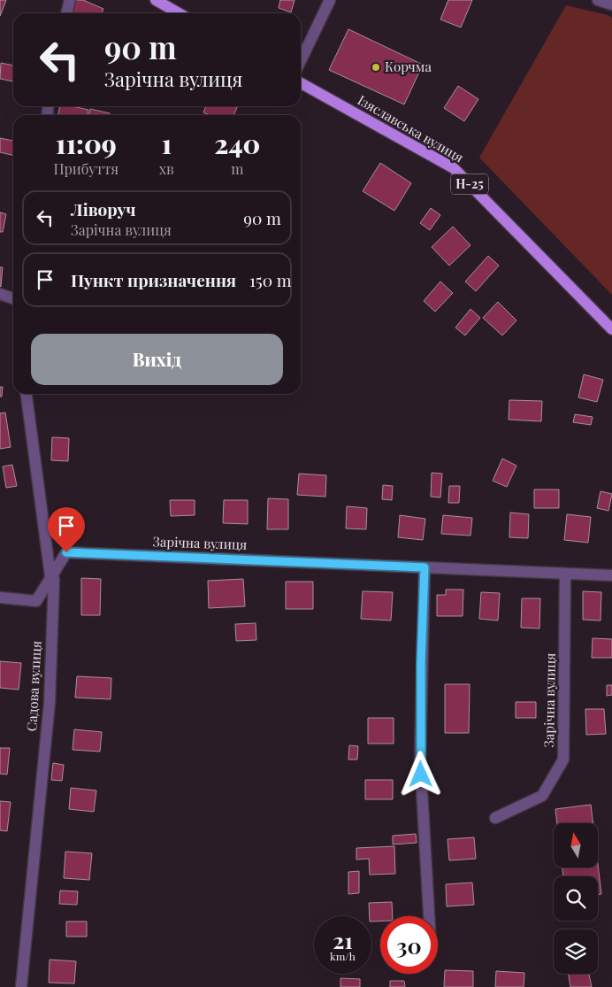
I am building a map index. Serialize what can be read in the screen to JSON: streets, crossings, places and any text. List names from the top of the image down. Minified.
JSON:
{"streets":{"main road":["Ізяславська вулиця","Н-25"],"street":["Зарічна вулиця","Садова вулиця"]},"crossings":[["Зарічна вулиця","Садова вулиця"]],"places":["Корчма"],"north":"top","page":{"turn":["90 m","Зарічна вулиця"],"eta":["11:09","Прибуття","1","хв","240","m"],"list":[{"name":"Ліворуч","note":"Зарічна вулиця","value":"90 m"},{"name":"Пункт призначення","value":"150 m"}],"buttons":"Вихід","speed":"21 km/h","limit":"30"}}
